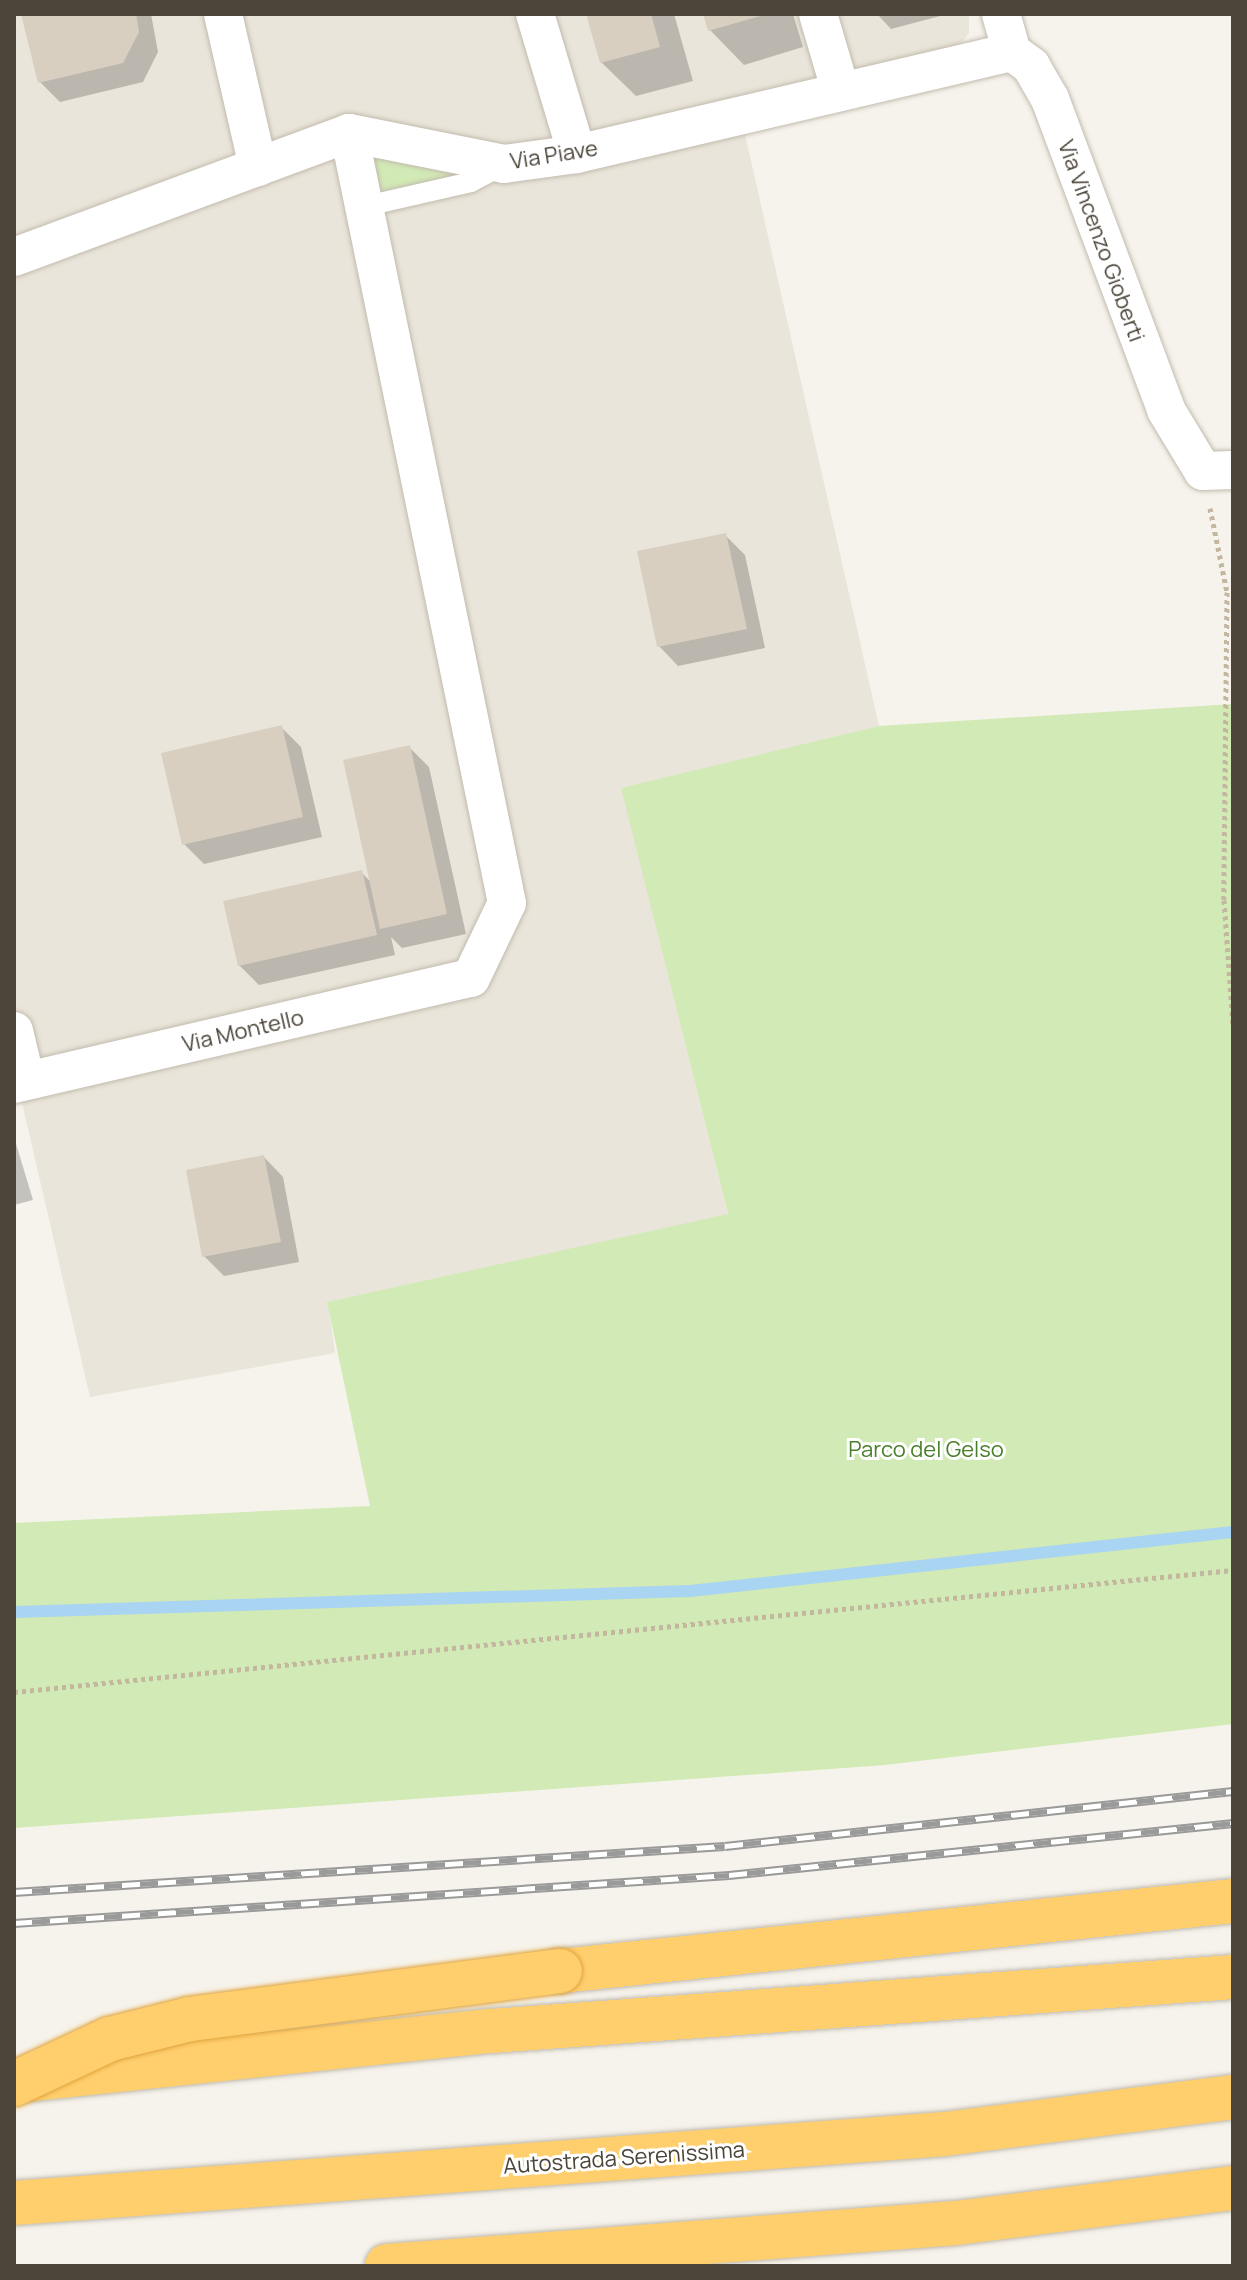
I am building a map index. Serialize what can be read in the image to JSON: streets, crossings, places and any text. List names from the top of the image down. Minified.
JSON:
{"streets":{"highway":["Autostrada Serenissima"],"street":["Via Piave","Via Vincenzo Gioberti","Via Montello"]},"crossings":[["Via Piave","Via Vincenzo Gioberti"]],"parks":["Parco del Gelso"]}
